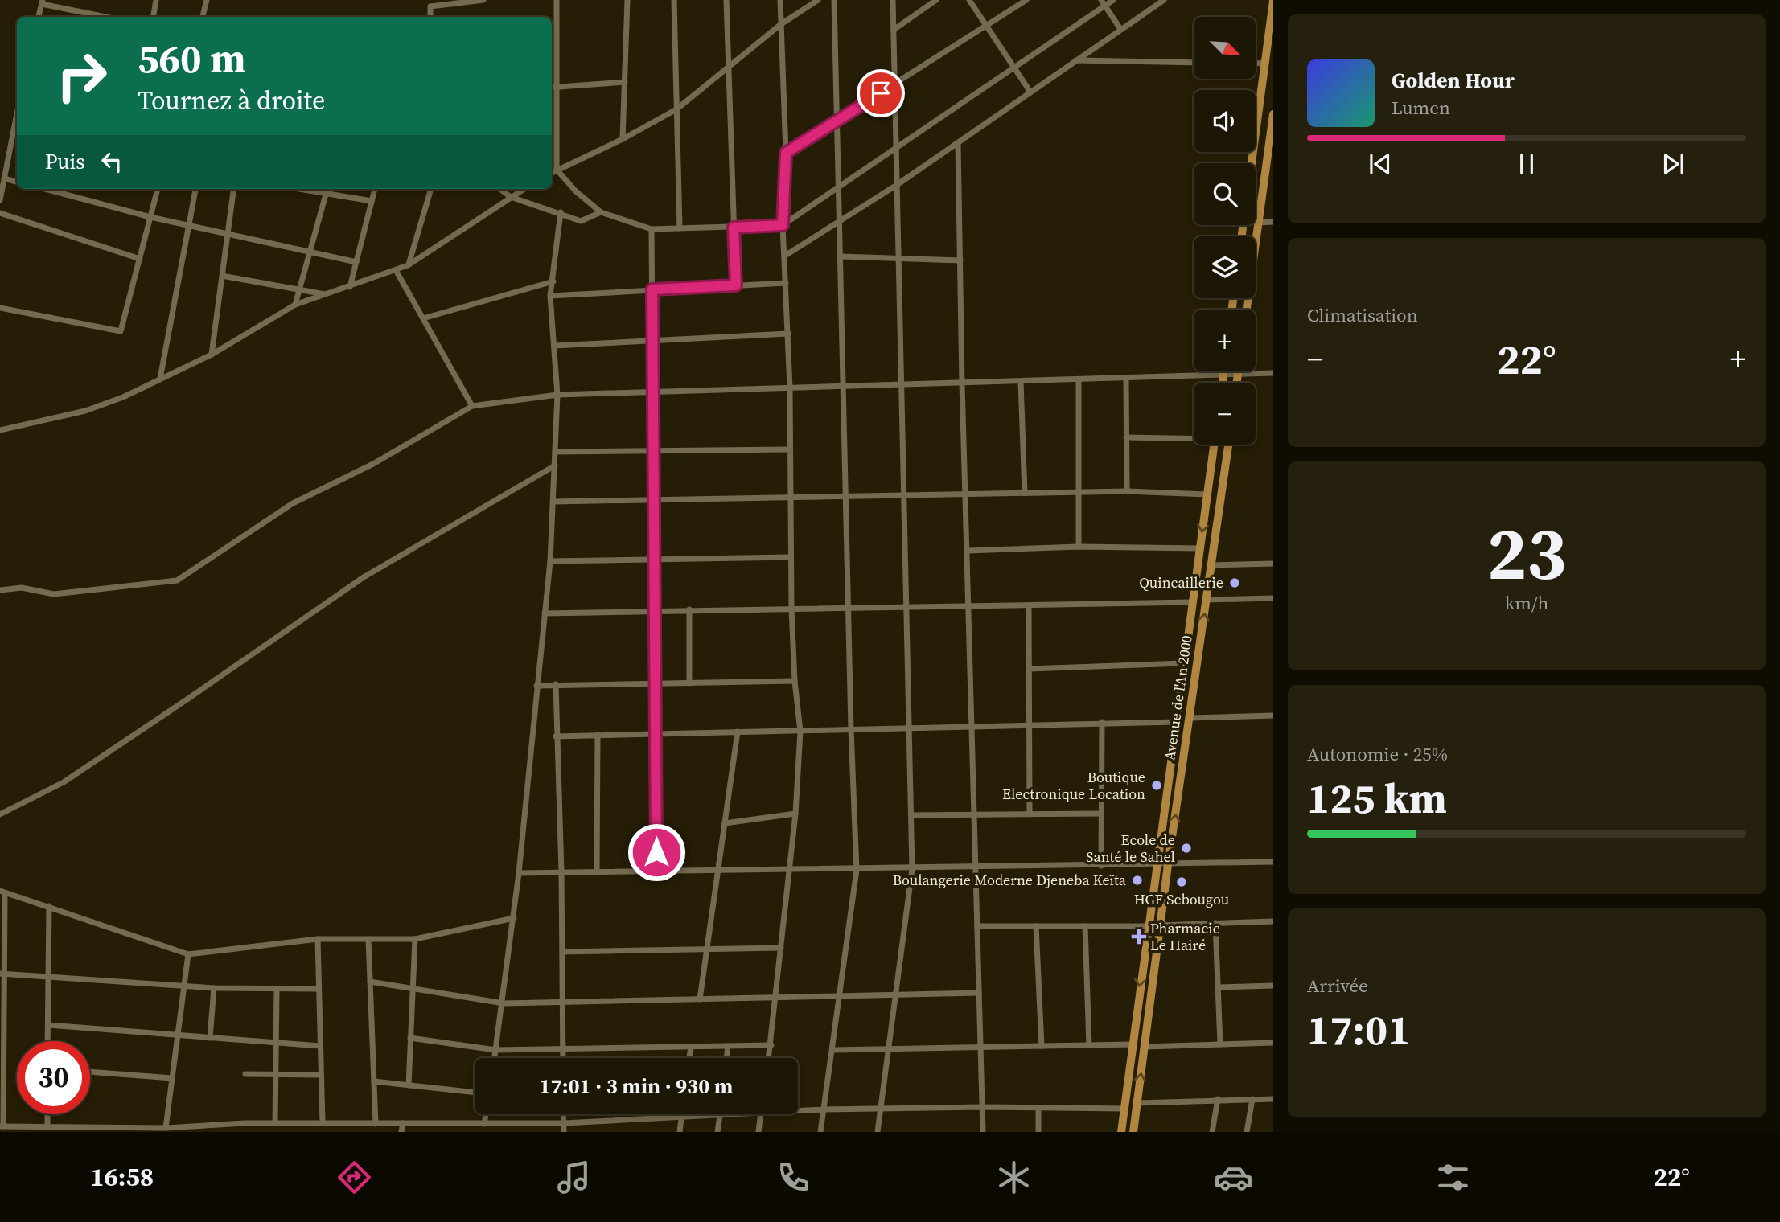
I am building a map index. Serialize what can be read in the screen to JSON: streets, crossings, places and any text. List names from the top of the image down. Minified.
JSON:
{"streets":{"main road":["Avenue de l'An 2000"]},"places":{"other":["Quincaillerie","Boutique Electronique Location","Ecole de Santé le Sahel","Boulangerie Moderne Djeneba Keïta","HGF Sebougou"],"health":["Pharmacie Le Hairé"]},"north":"bottom right","page":{"map_buttons":["+","−"],"turn":["560 m","Tournez à droite"],"song":["Golden Hour","Lumen"],"then":"Puis","tile":["Climatisation",["23","km/h"],["Autonomie · 25%","125 km"],["Arrivée","17:01"]],"heat":["−","22°","+"],"limit":"30","trip":"17:01 · 3 min · 930 m","tabs":["16:58","22°"]}}
